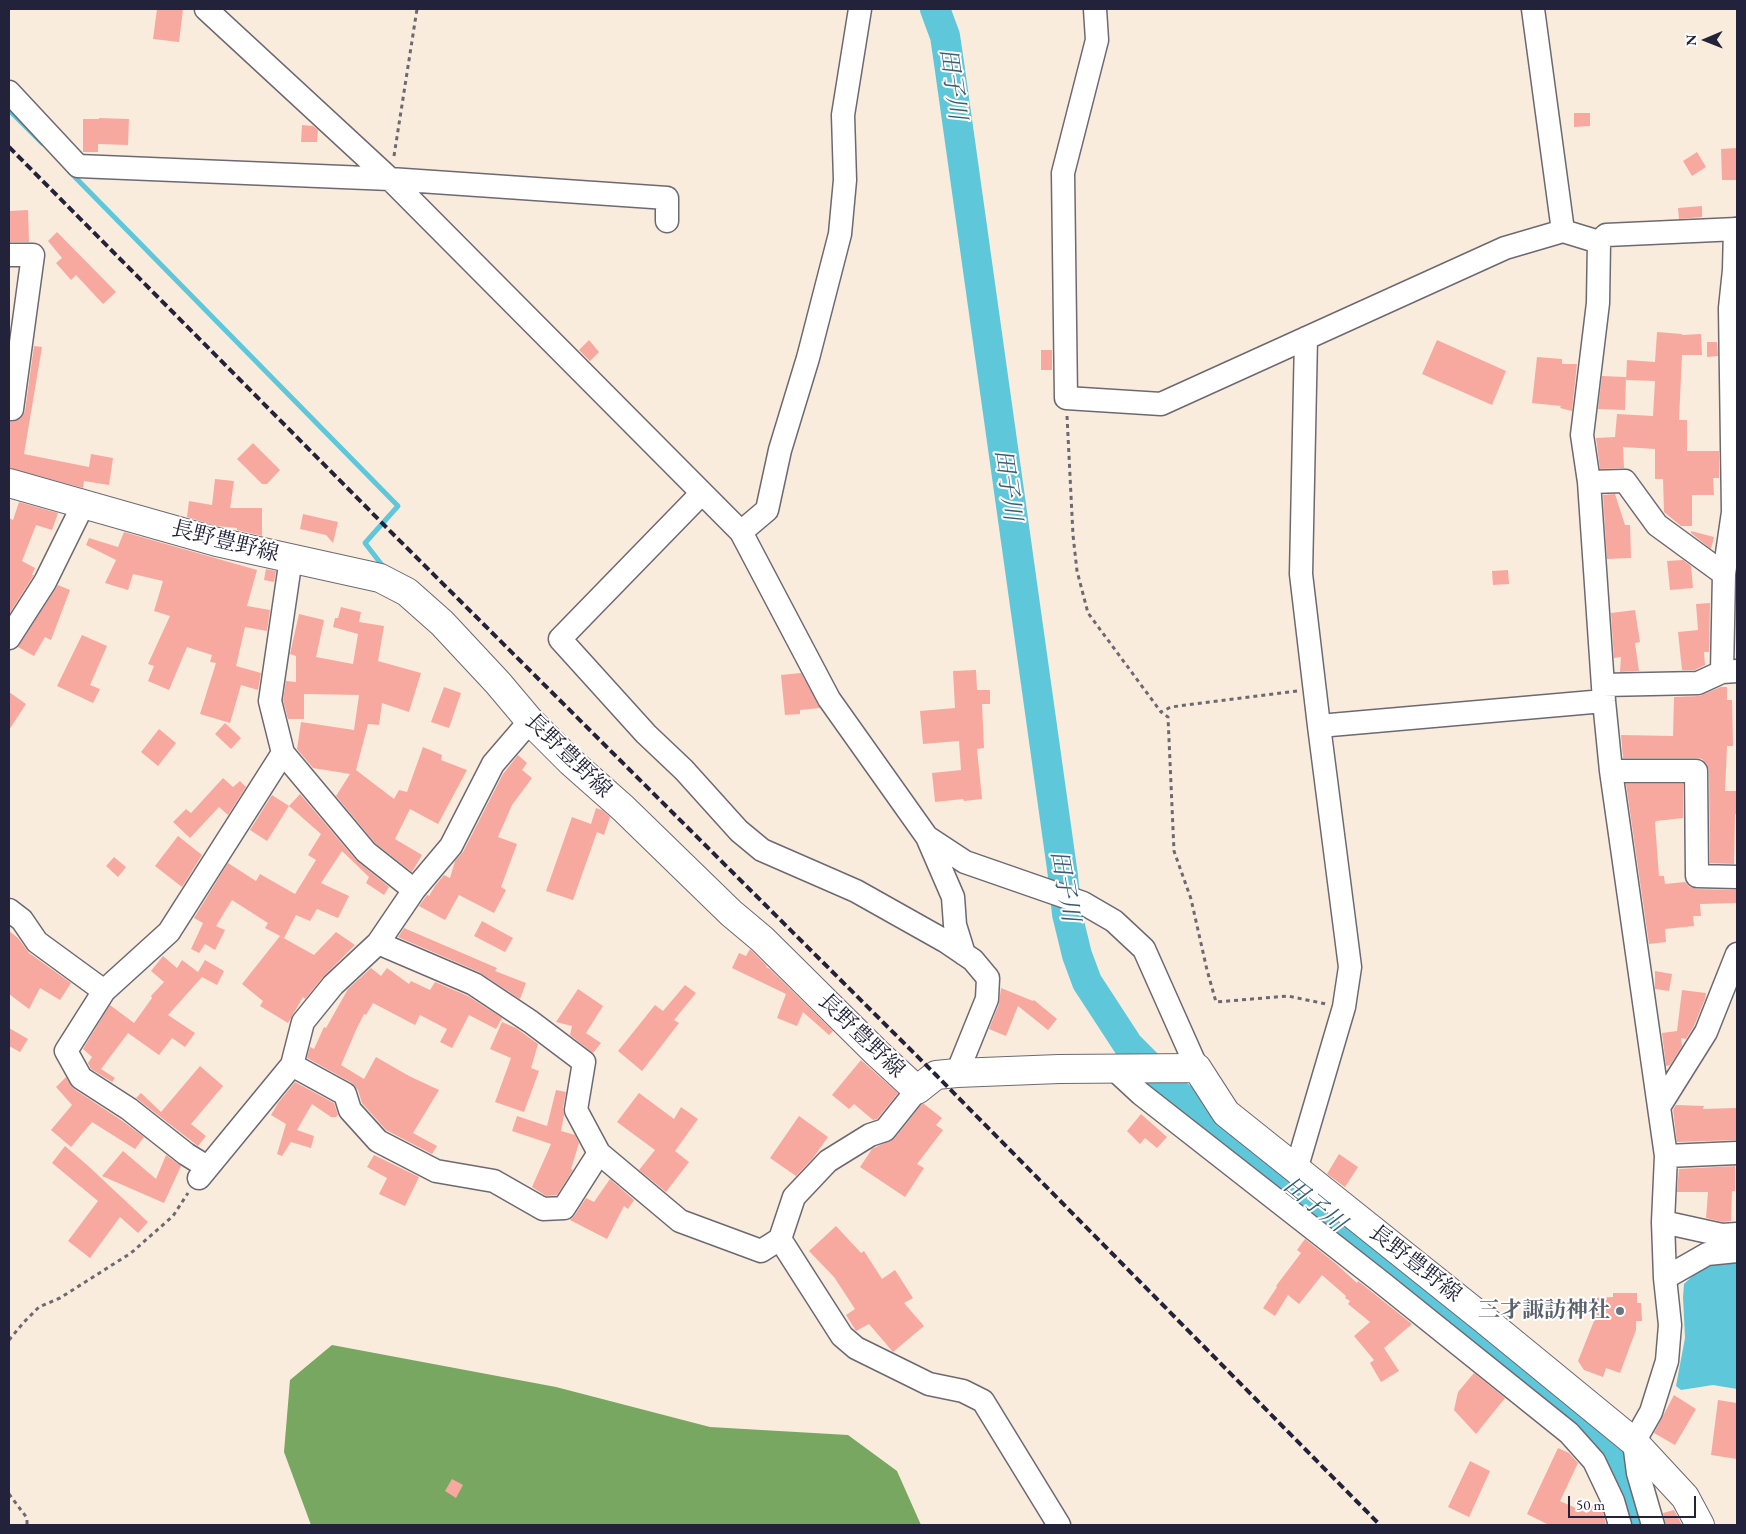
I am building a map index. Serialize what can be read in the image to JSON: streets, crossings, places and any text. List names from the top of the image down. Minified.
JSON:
{"streets":{"main road":["長野豊野線"]},"water":["田子川"],"places":["三才諏訪神社"],"scale_bar":"50 m","north":"left"}
